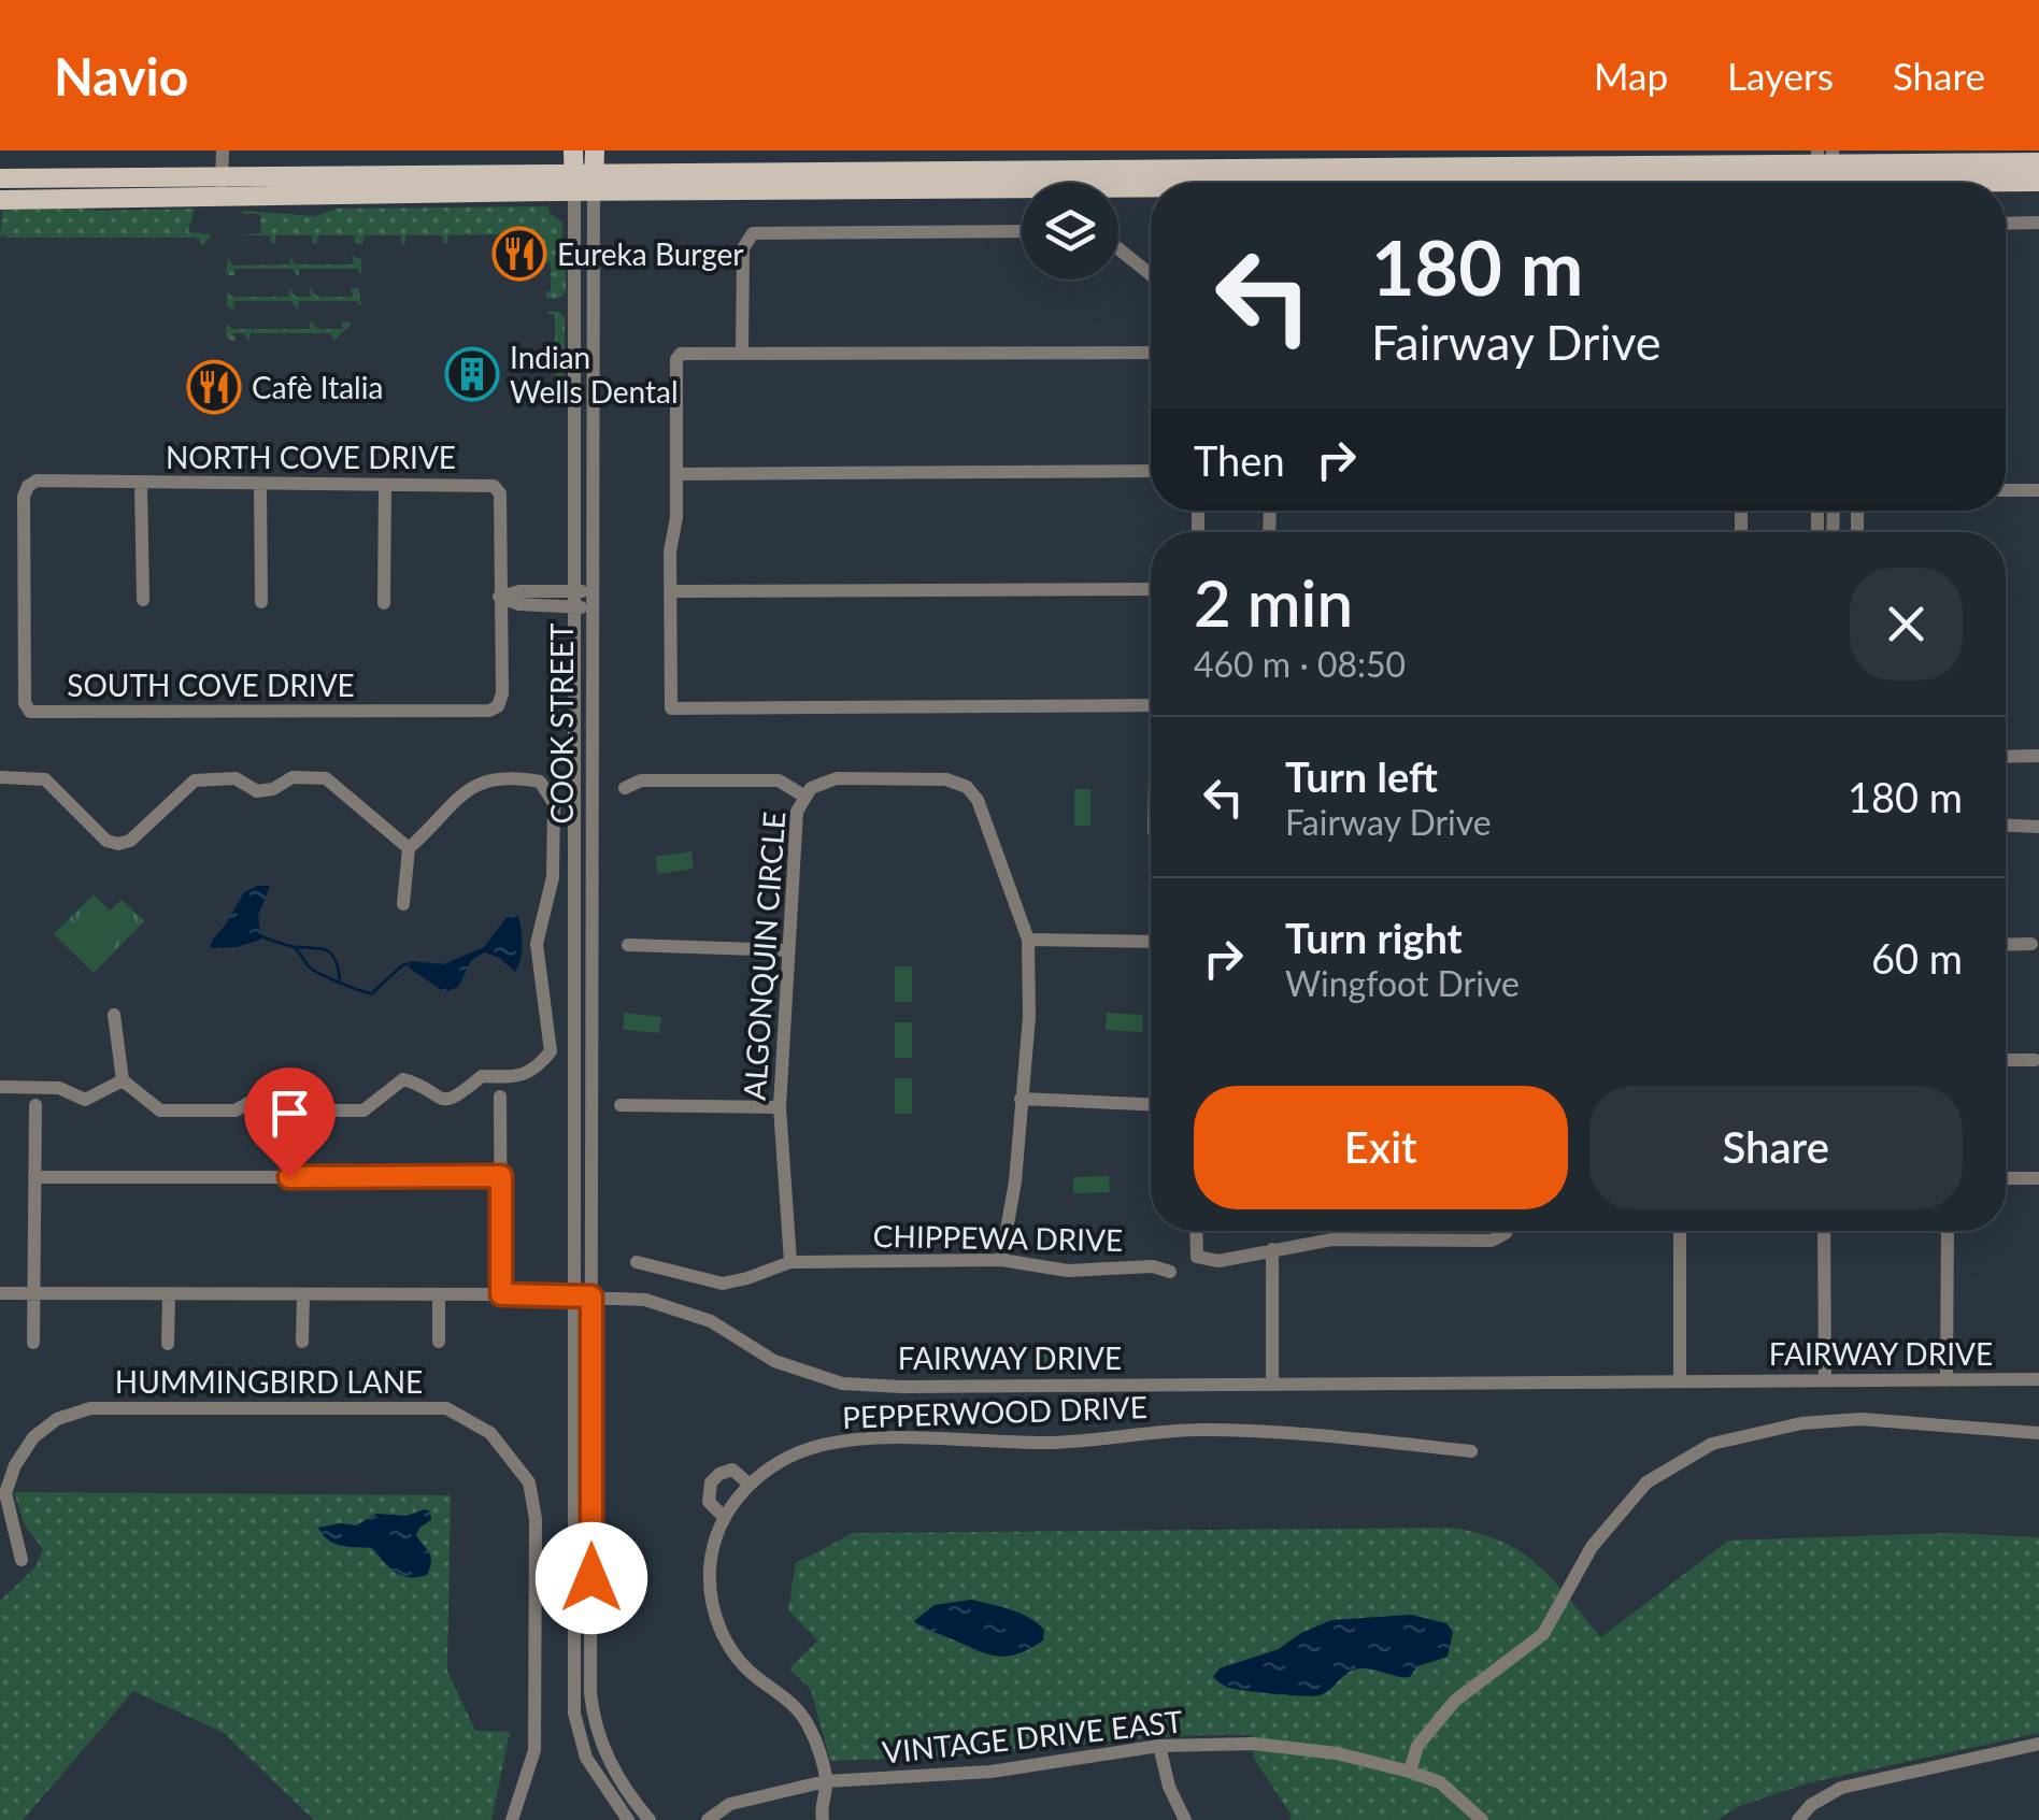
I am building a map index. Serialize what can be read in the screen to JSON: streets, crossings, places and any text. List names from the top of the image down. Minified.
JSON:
{"streets":{"main road":["COOK STREET"],"street":["NORTH COVE DRIVE","SOUTH COVE DRIVE","ALGONQUIN CIRCLE","CHIPPEWA DRIVE","FAIRWAY DRIVE","HUMMINGBIRD LANE","PEPPERWOOD DRIVE","VINTAGE DRIVE EAST"]},"crossings":[["NORTH COVE DRIVE","SOUTH COVE DRIVE"],["COOK STREET","FAIRWAY DRIVE"],["ALGONQUIN CIRCLE","CHIPPEWA DRIVE"],["PEPPERWOOD DRIVE","VINTAGE DRIVE EAST"]],"places":{"restaurant":["Eureka Burger","Cafè Italia"],"building":["Indian Wells Dental"]},"page":{"header":"Navio","nav":["Map","Layers","Share"],"turn":["180 m","Fairway Drive"],"then":"Then","heading":["2 min","460 m · 08:50"],"list":[{"name":"Turn left","note":"Fairway Drive","value":"180 m"},{"name":"Turn right","note":"Wingfoot Drive","value":"60 m"}],"buttons":["Exit","Share"]}}
